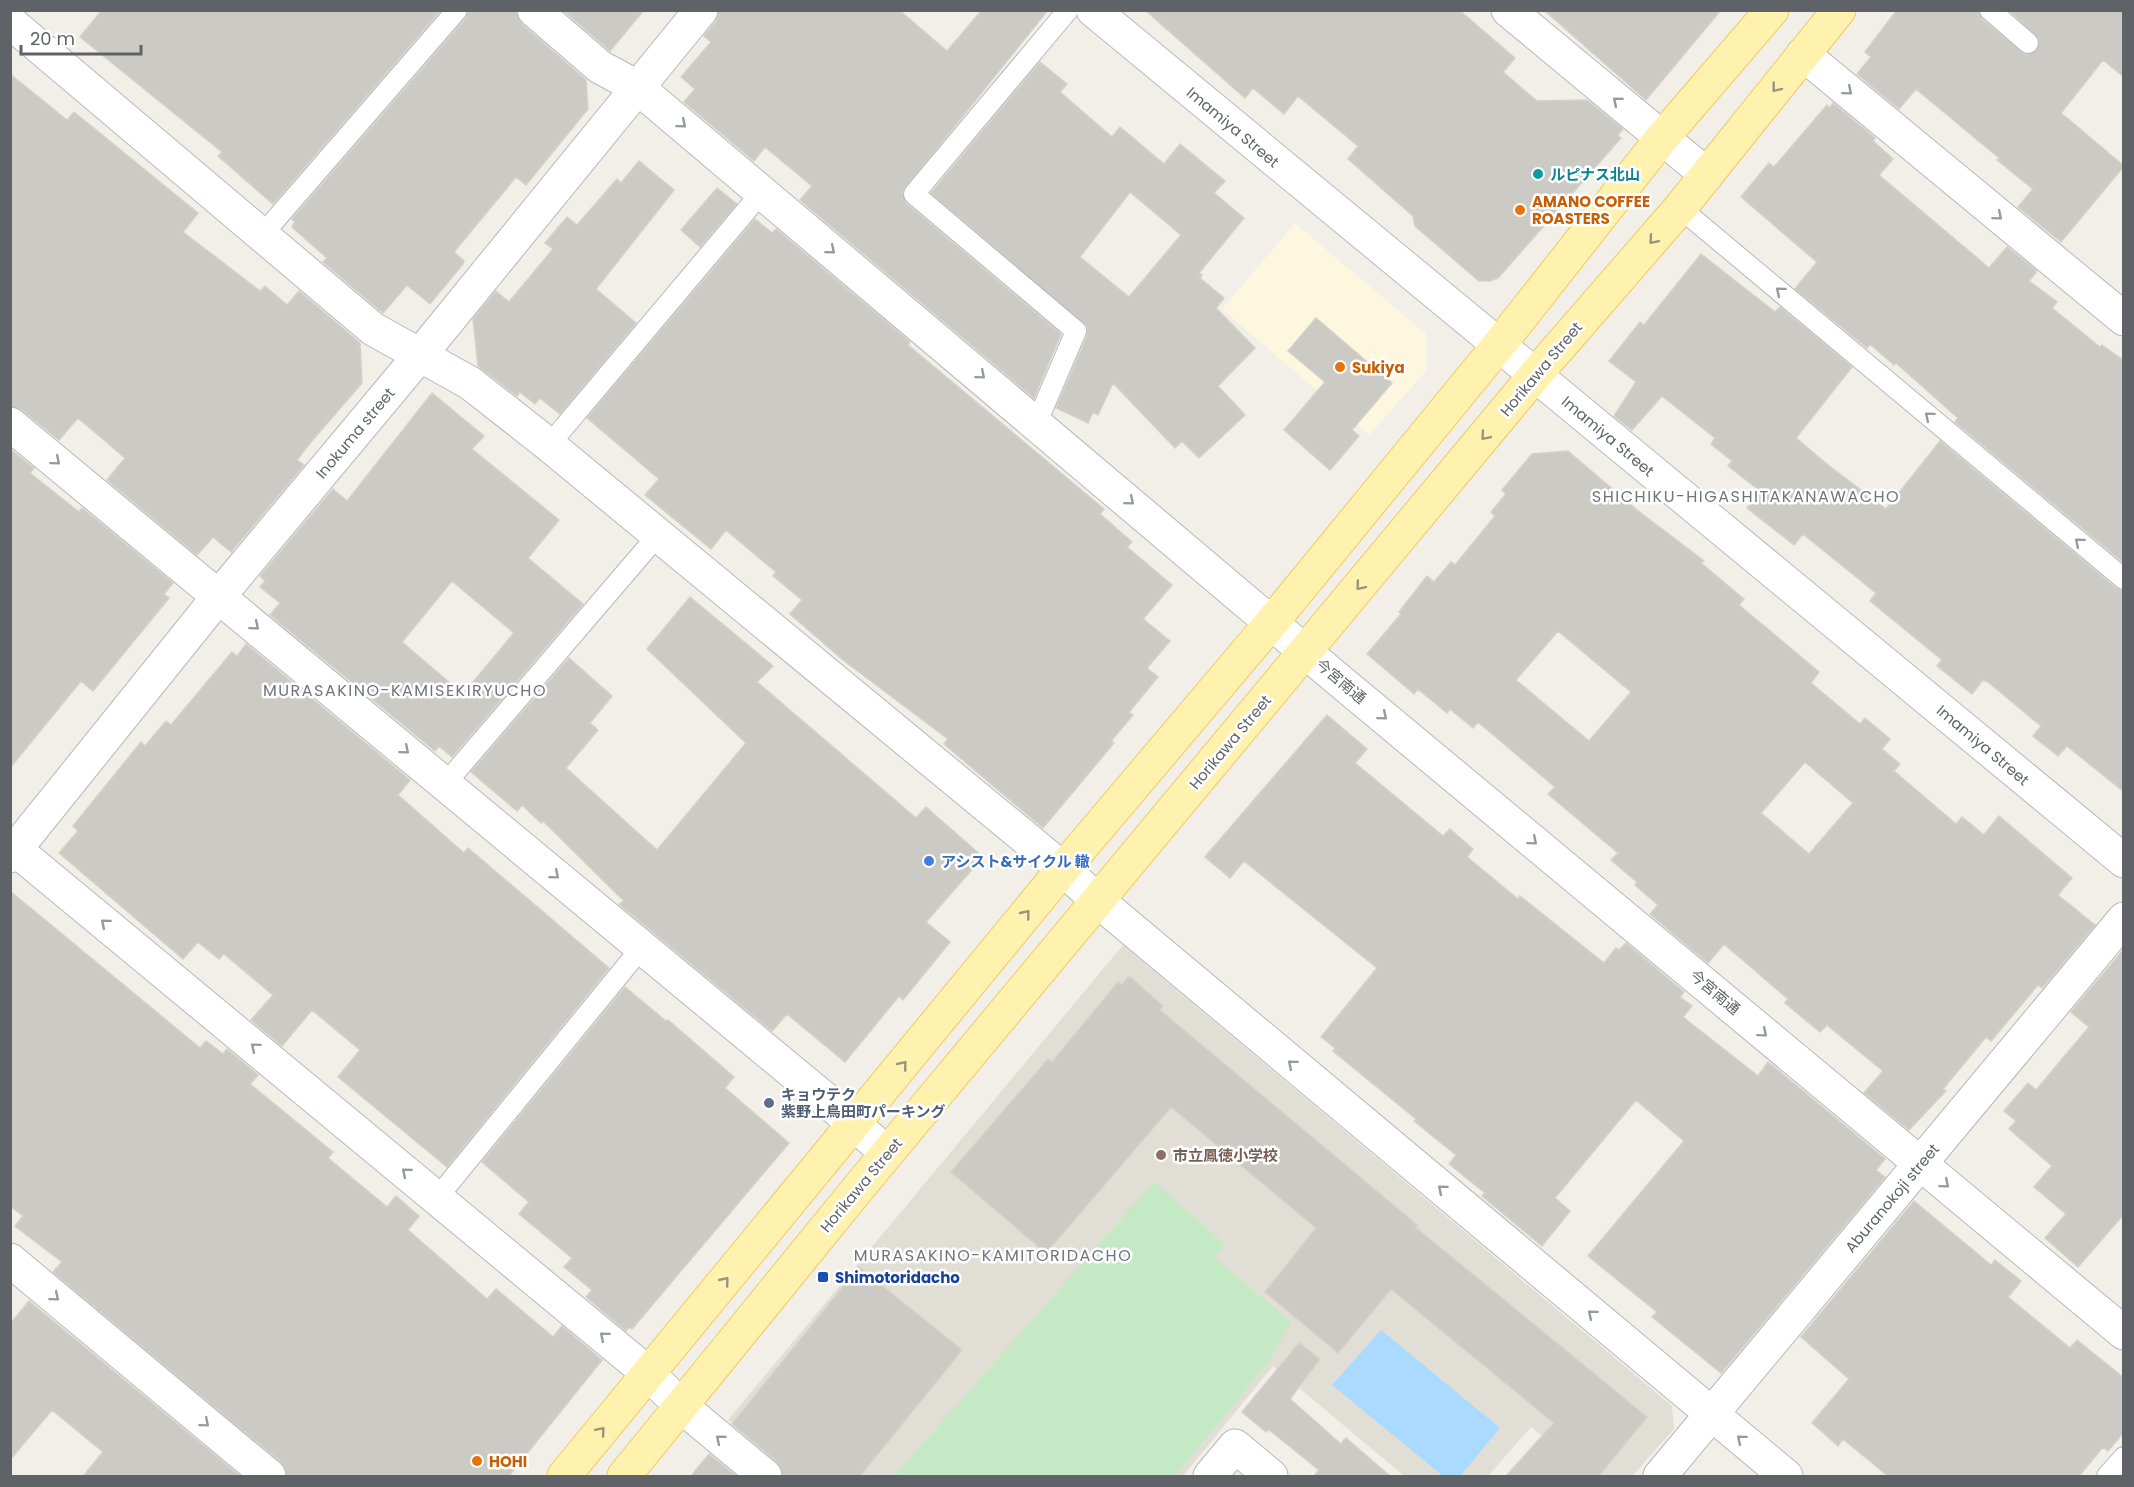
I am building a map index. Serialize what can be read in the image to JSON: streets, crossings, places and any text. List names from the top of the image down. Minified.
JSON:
{"streets":{"main road":["Horikawa Street"],"street":["Imamiya Street","Inokuma street","今宮南通","Aburanokoji street"]},"crossings":[["Imamiya Street","Horikawa Street"],["Horikawa Street","今宮南通"],["Inokuma street","今宮南通"],["今宮南通","Aburanokoji street"]],"one_way":["今宮南通"],"districts":["SHICHIKU-HIGASHITAKANAWACHO","MURASAKINO-KAMISEKIRYUCHO","MURASAKINO-KAMITORIDACHO"],"places":{"other":["ルピナス北山","AMANO COFFEE ROASTERS","Sukiya","アシスト&サイクル 轍","キョウテク 紫野上鳥田町パーキング","市立鳳徳小学校","HOHI"],"transit":["Shimotoridacho"]},"scale_bar":"20 m"}
